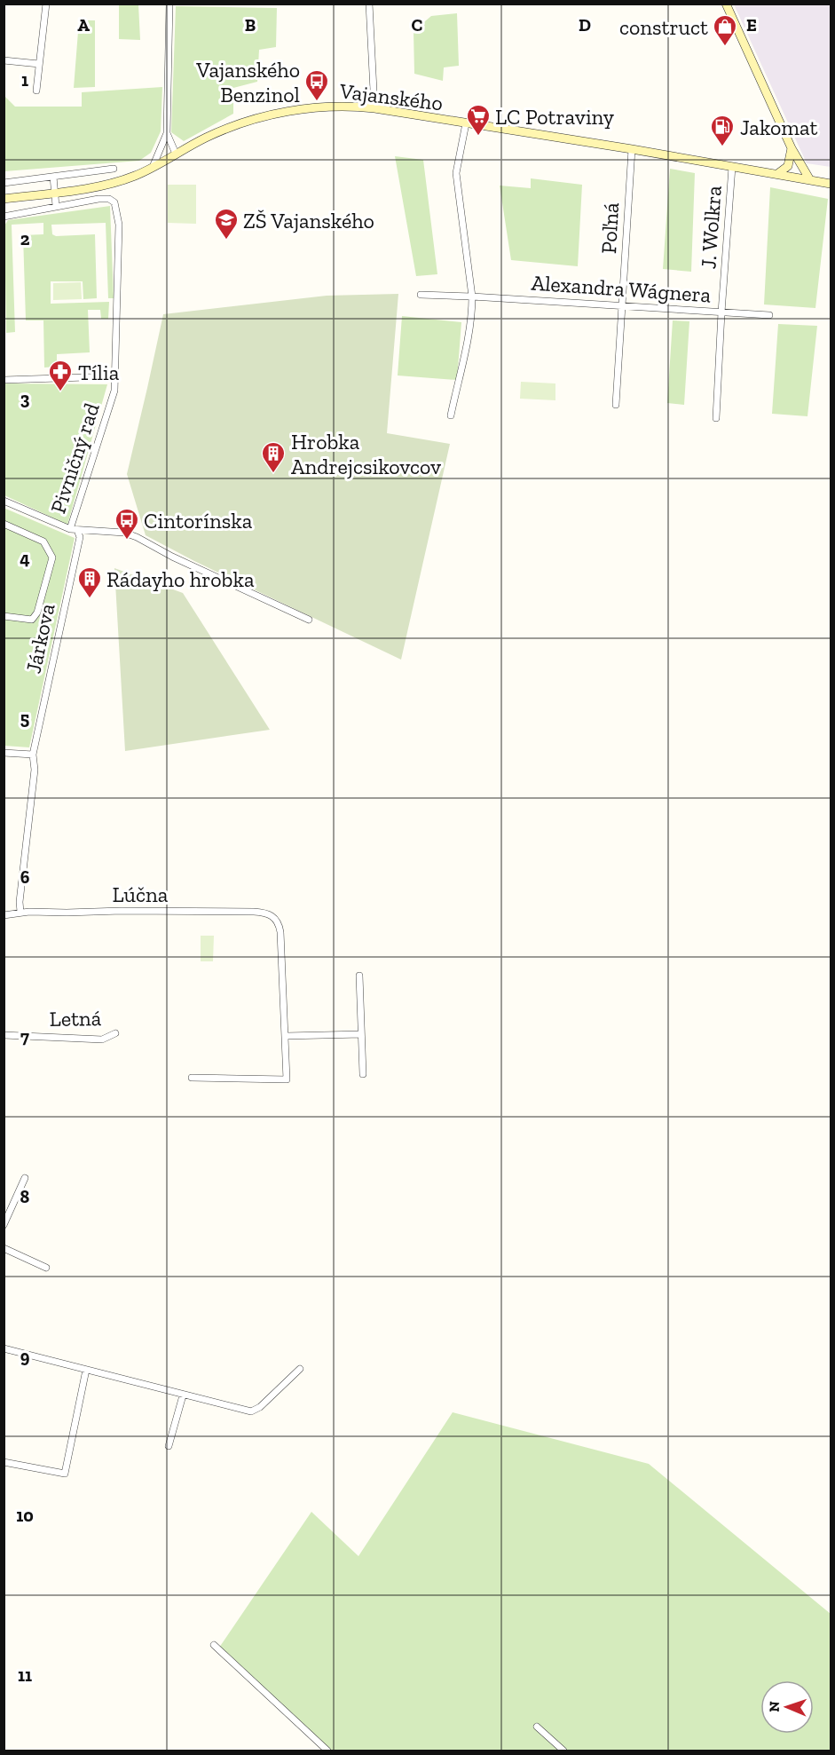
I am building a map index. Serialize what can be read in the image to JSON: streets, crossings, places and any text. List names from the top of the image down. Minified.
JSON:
{"streets":{"main road":["Vajanského"],"street":["J. Wolkra","Poľná","Alexandra Wágnera","Pivničný rad","Járkova","Lúčna","Letná"]},"crossings":[["Vajanského","J. Wolkra"],["Vajanského","Poľná"],["J. Wolkra","Alexandra Wágnera"],["Poľná","Alexandra Wágnera"],["Pivničný rad","Járkova"],["Járkova","Lúčna"]],"places":{"shop":["construct"],"bus stop":["Vajanského Benzinol","Cintorínska"],"supermarket":["LC Potraviny"],"fuel station":["Jakomat"],"school or university":["ZŠ Vajanského"],"pharmacy":["Tília"],"building":["Hrobka Andrejcsikovcov","Rádayho hrobka"]},"north":"left","grid":{"columns":["A","B","C","D","E"],"rows":["1","2","3","4","5","6","7","8","9","10","11"]}}
